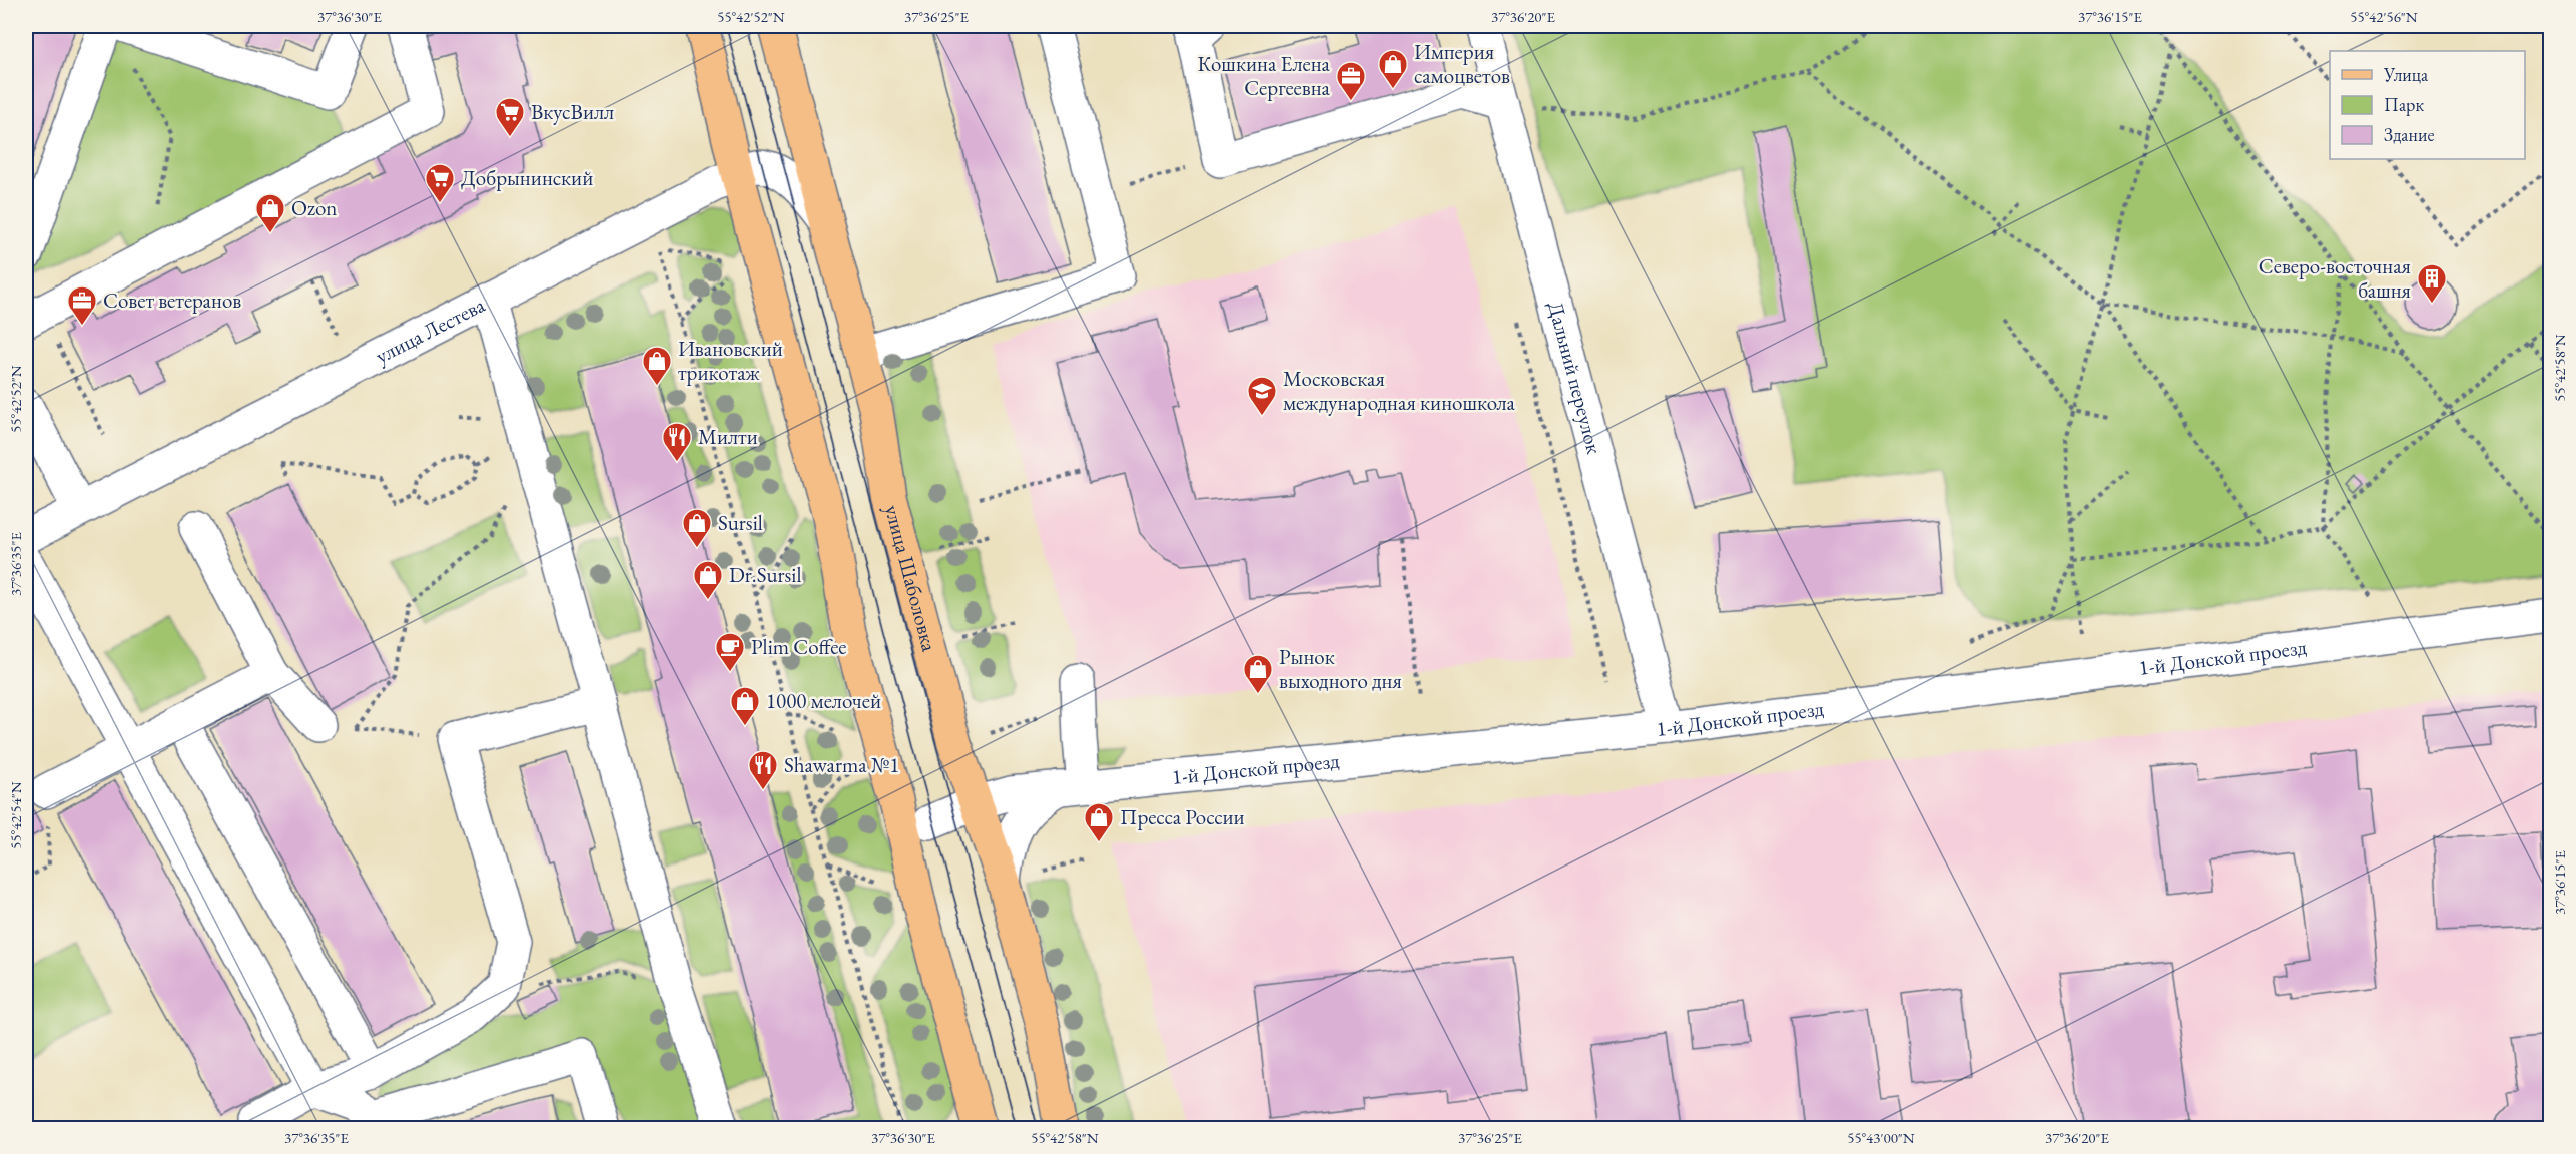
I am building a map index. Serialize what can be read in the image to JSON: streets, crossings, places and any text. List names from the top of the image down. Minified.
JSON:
{"streets":{"main road":["улица Шаболовка"],"street":["улица Лестева","Дальний переулок","1-й Донской проезд"]},"crossings":[["улица Лестева","улица Шаболовка"],["Дальний переулок","1-й Донской проезд"],["улица Шаболовка","1-й Донской проезд"]],"places":{"shop":["Империя самоцветов","Ozon","Ивановский трикотаж","Sursil","Dr.Sursil","Рынок выходного дня","1000 мелочей","Пресса России"],"office":["Кошкина Елена Сергеевна","Совет ветеранов"],"supermarket":["ВкусВилл","Добрынинский"],"building":["Северо-восточная башня"],"school or university":["Московская международная киношкола"],"restaurant":["Милти","Shawarma №1"],"cafe":["Plim Coffee"]},"legend":["Улица","Парк","Здание"],"coordinates":["37°36'30\"E","55°42'52\"N","37°36'25\"E","37°36'20\"E","37°36'15\"E","55°42'56\"N","55°42'58\"N","37°36'35\"E","55°42'54\"N","55°43'00\"N"]}
